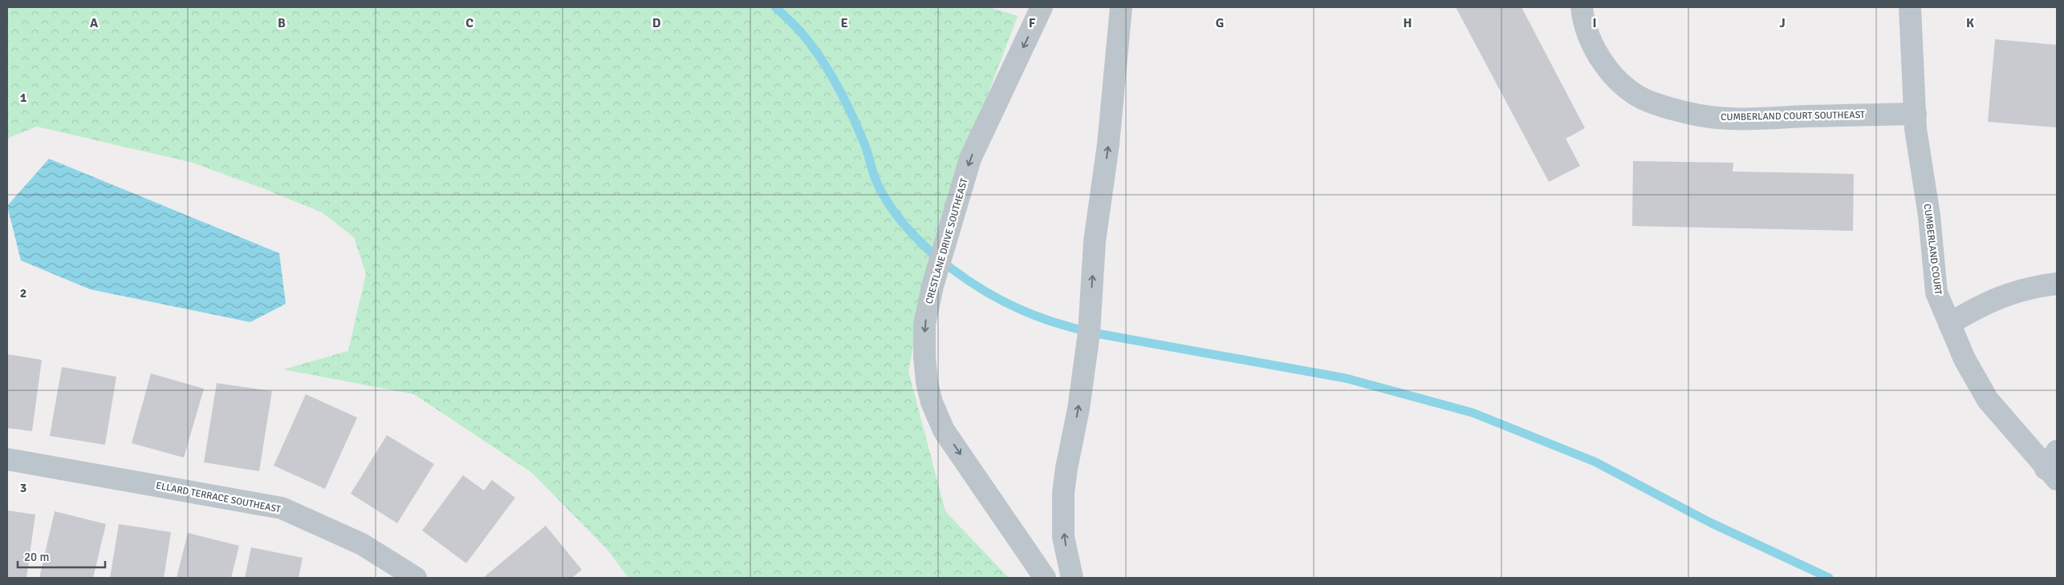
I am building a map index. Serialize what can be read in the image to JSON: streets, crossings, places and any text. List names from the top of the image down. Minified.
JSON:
{"streets":{"street":["CUMBERLAND COURT SOUTHEAST","CRESTLANE DRIVE SOUTHEAST","CUMBERLAND COURT","ELLARD TERRACE SOUTHEAST"]},"crossings":[["CUMBERLAND COURT SOUTHEAST","CUMBERLAND COURT"]],"scale_bar":"20 m","grid":{"columns":["A","B","C","D","E","F","G","H","I","J","K"],"rows":["1","2","3"]}}
